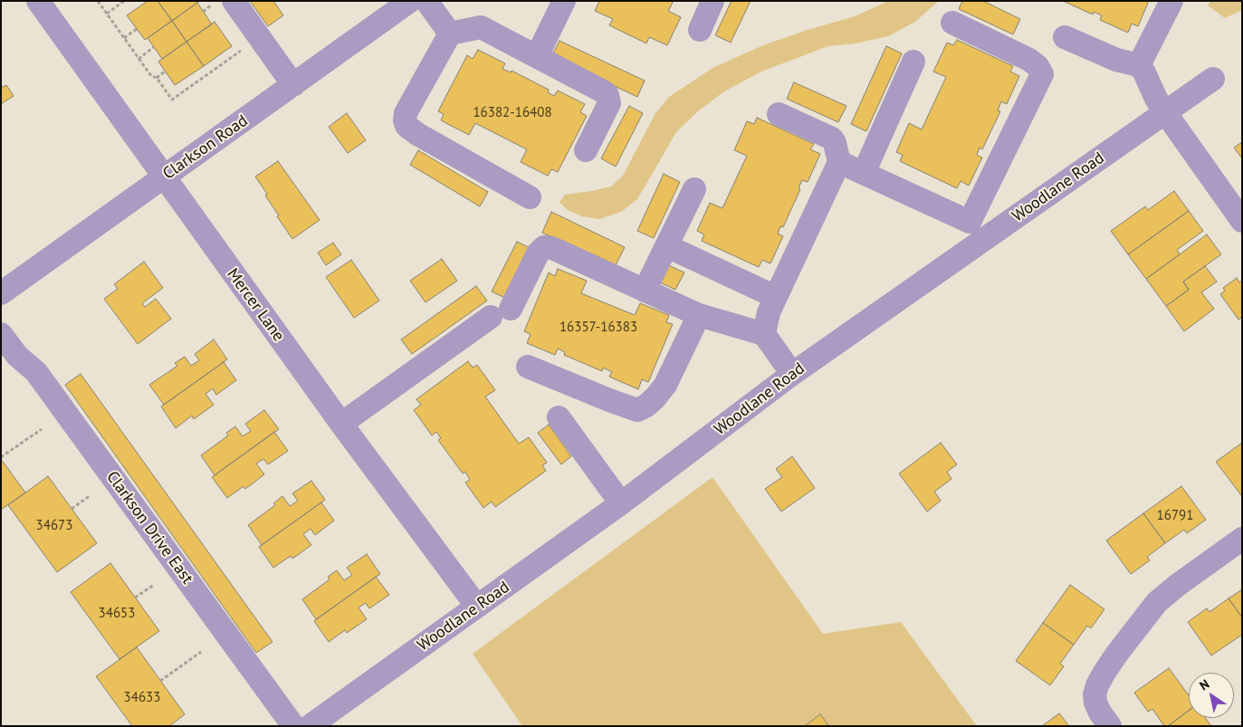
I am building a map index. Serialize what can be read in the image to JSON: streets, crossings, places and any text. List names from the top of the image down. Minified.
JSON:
{"streets":{"street":["Clarkson Road","Woodlane Road","Mercer Lane","Clarkson Drive East"]},"crossings":[["Clarkson Road","Mercer Lane"],["Woodlane Road","Mercer Lane"]],"house_numbers":["16382-16408","16357-16383","16791","34673","34653","34633"],"north":"top left"}
